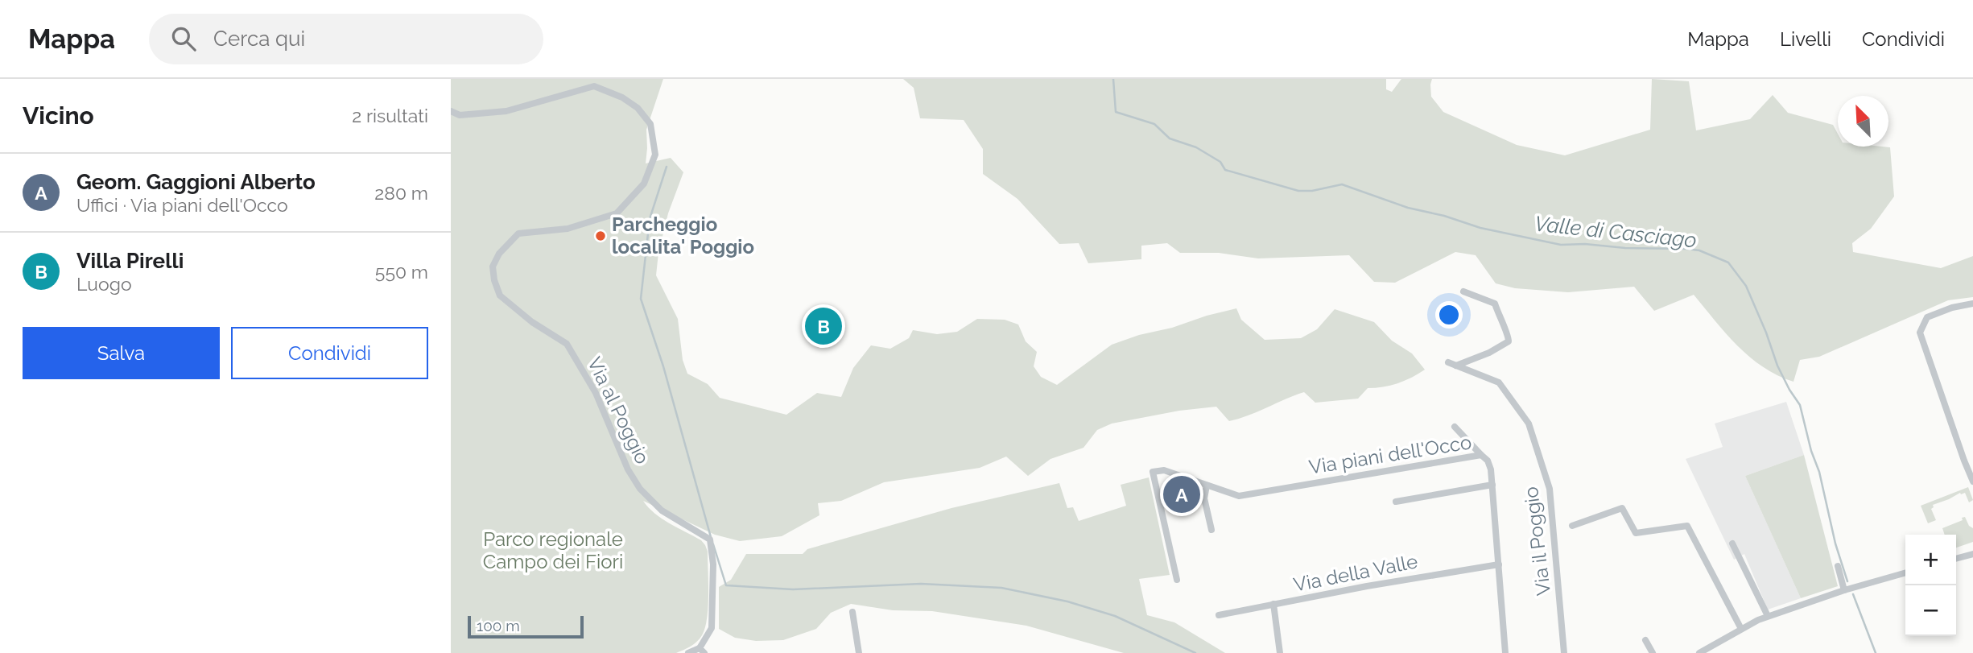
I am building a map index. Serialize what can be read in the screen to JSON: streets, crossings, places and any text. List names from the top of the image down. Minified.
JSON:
{"streets":{"street":["Via al Poggio","Via piani dell'Occo","Via il Poggio","Via della Valle"]},"crossings":[["Via piani dell'Occo","Via della Valle"]],"water":["Valle di Casciago"],"parks":["Parco regionale Campo dei Fiori"],"places":["Parcheggio localita' Poggio"],"scale_bar":"100 m","north":"top left","page":{"header":"Mappa","search":"Cerca qui","nav":["Mappa","Livelli","Condividi"],"heading":["Vicino","2 risultati"],"list":[{"mark":"A","name":"Geom. Gaggioni Alberto","note":"Uffici · Via piani dell'Occo","value":"280 m"},{"mark":"B","name":"Villa Pirelli","note":"Luogo","value":"550 m"}],"pins":["B","A"],"buttons":["Salva","Condividi"],"map_buttons":["+","−"],"scale":"100 m"}}
